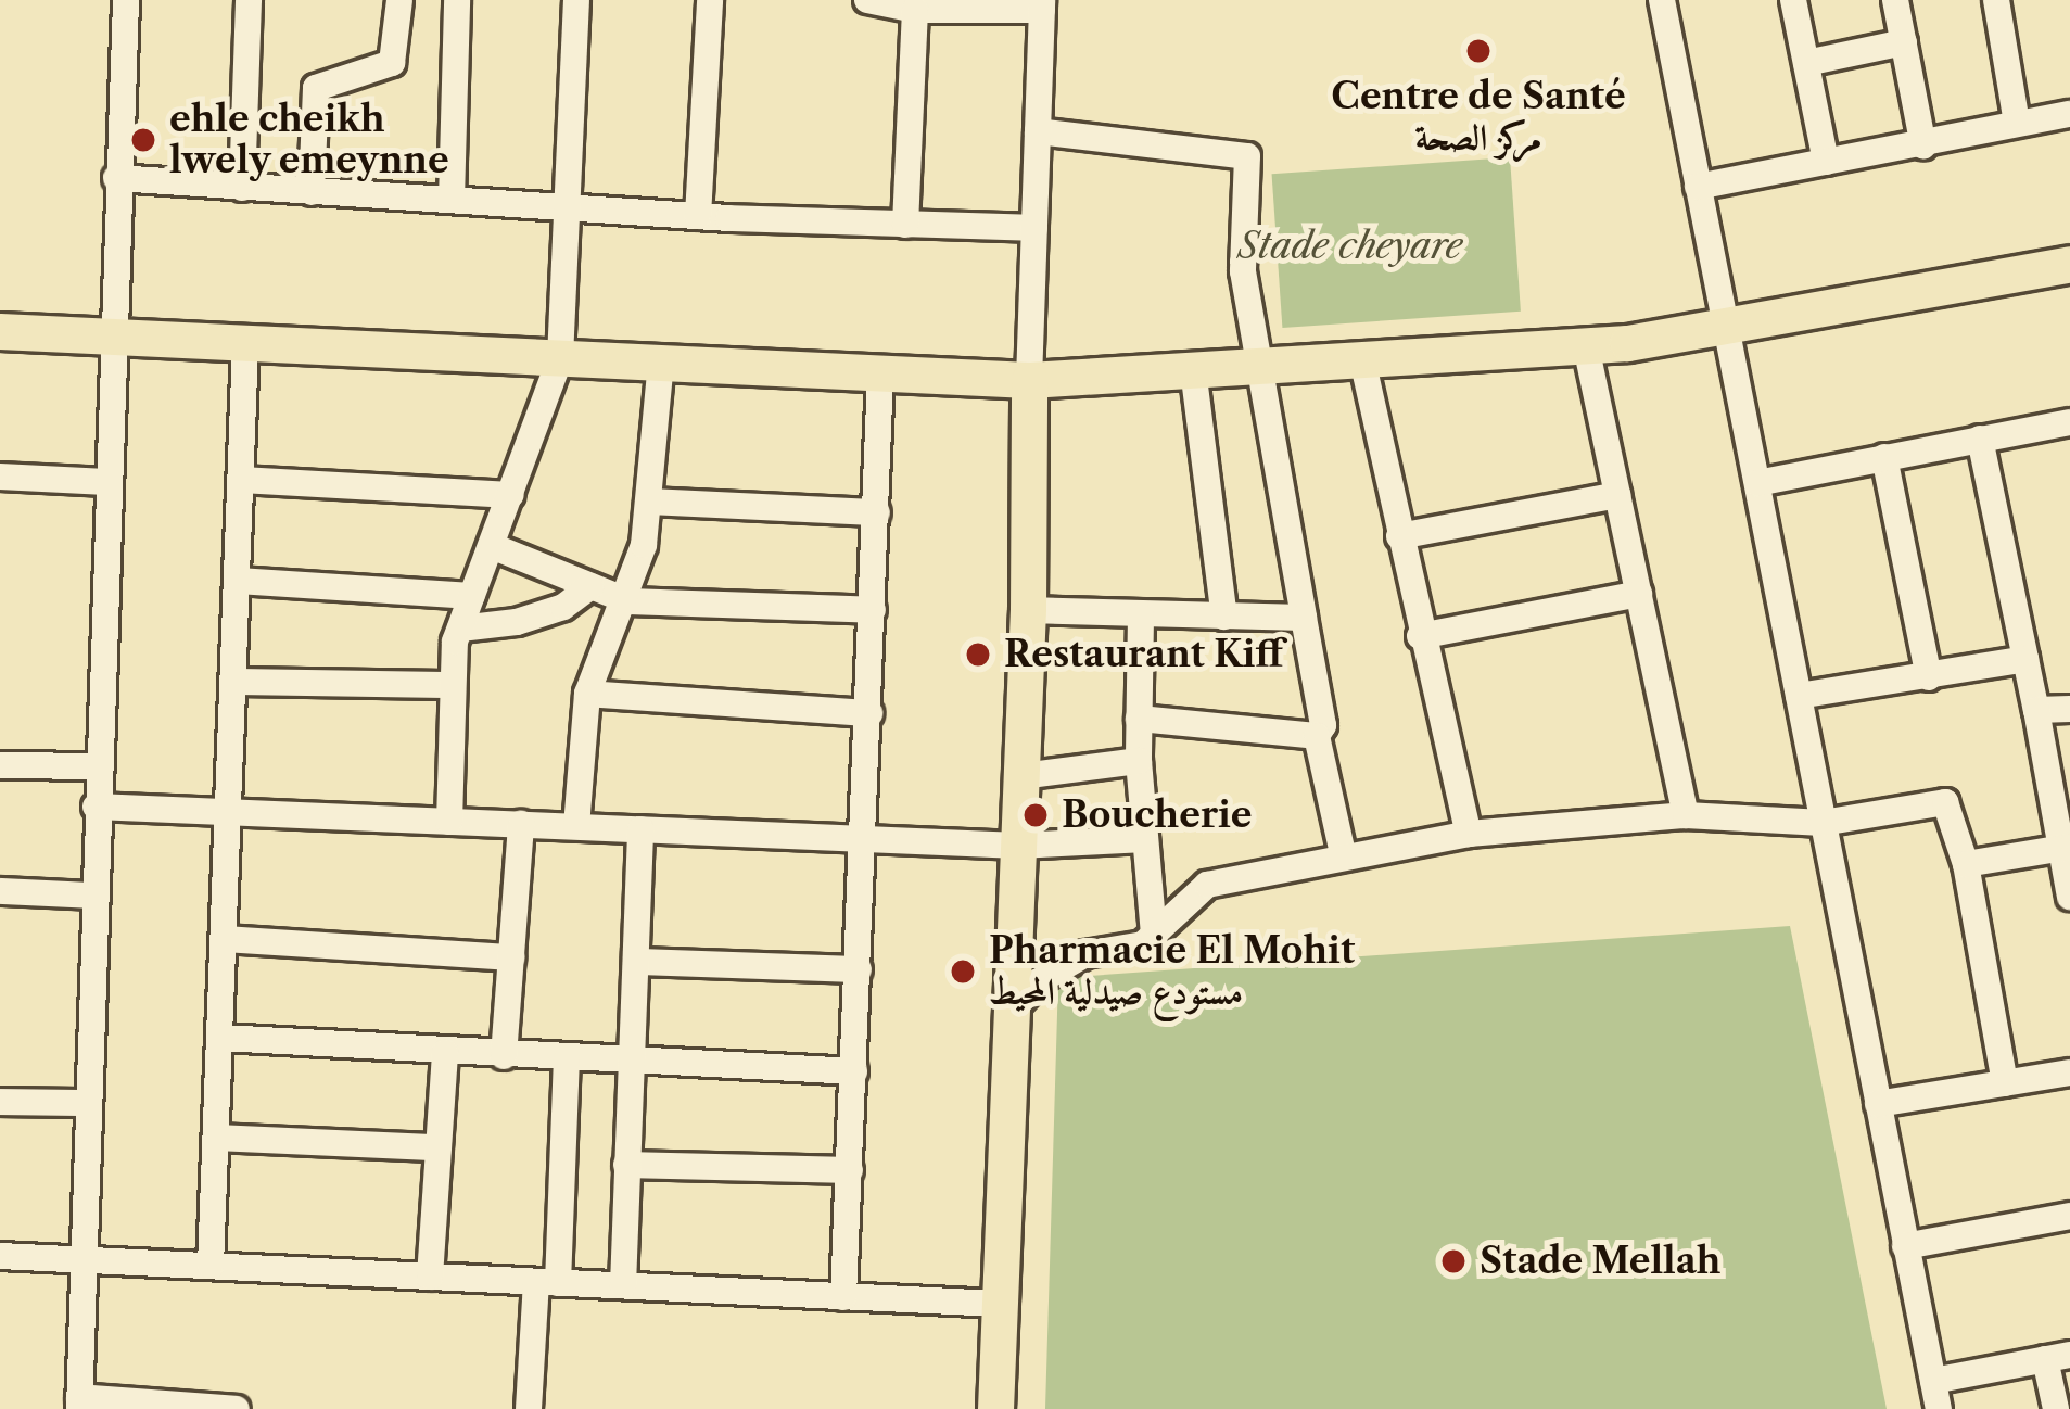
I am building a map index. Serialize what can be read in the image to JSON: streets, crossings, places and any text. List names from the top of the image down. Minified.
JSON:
{"parks":["Stade cheyare"],"places":["Centre de Santé مركز الصحة","ehle cheikh lwely emeynne","Restaurant Kiff","Boucherie","Pharmacie El Mohit مستودع صيدلية المحيط","Stade Mellah"]}
